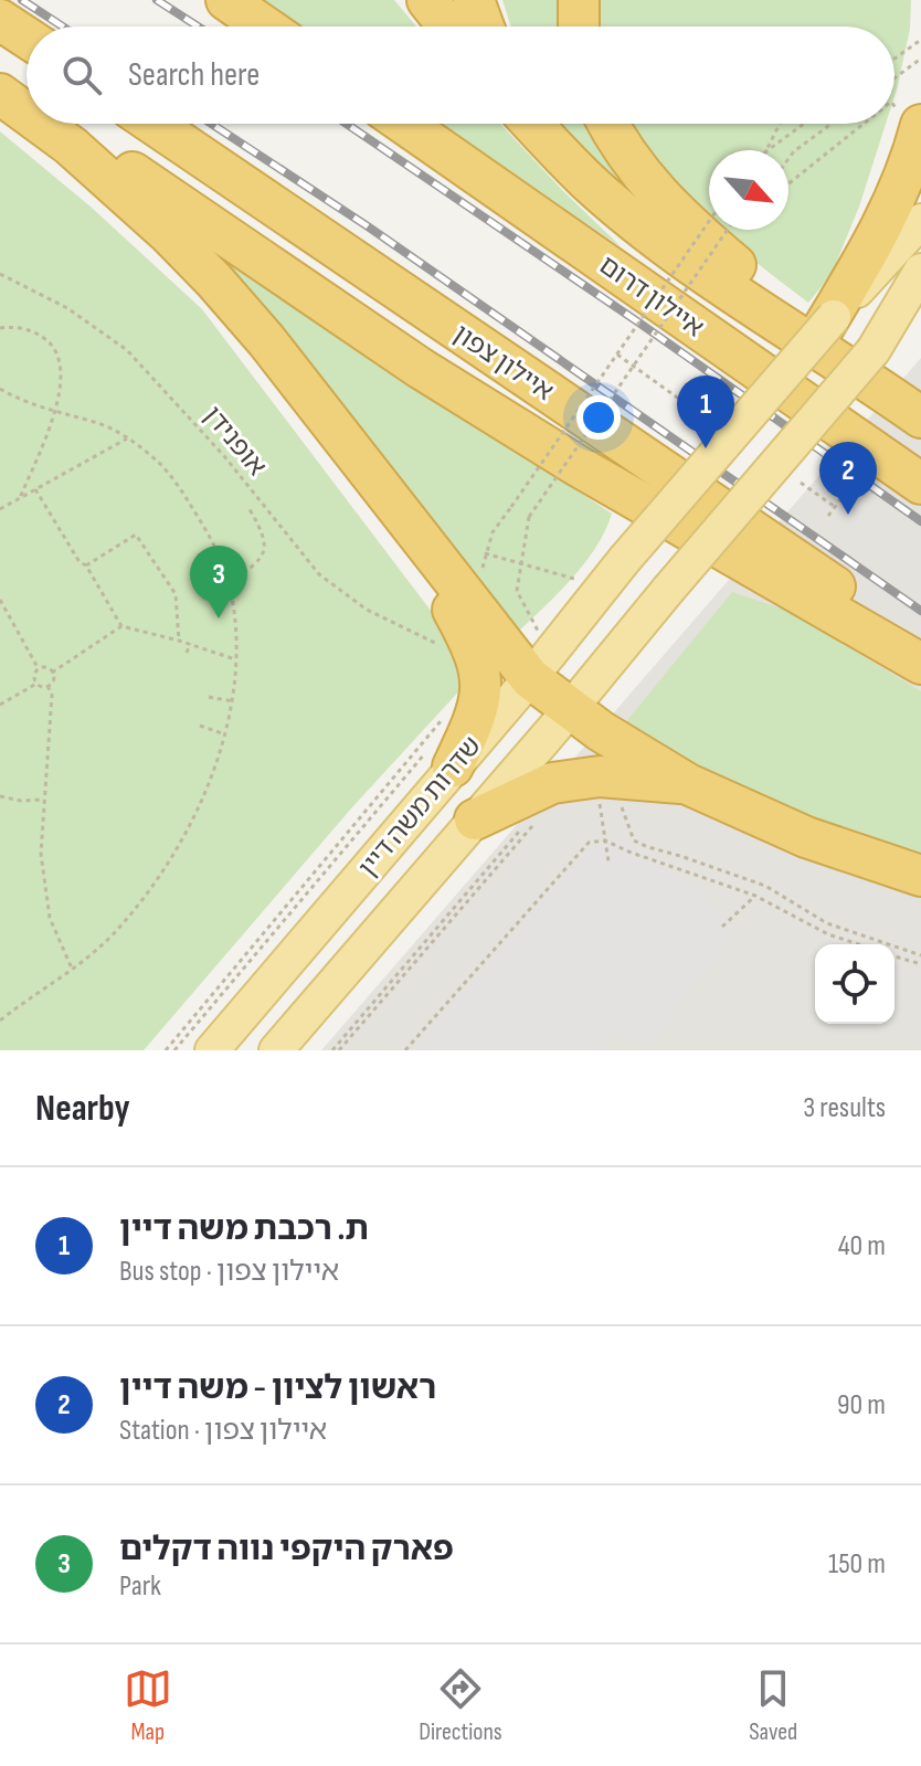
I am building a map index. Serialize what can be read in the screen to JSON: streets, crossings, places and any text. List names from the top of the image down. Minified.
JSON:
{"streets":{"highway":["איילון דרום","איילון צפון"],"main road":["שדרות משה דיין"],"path":["אופנידן"]},"north":"bottom right","page":{"search":"Search here","pins":["1","2","3"],"heading":["Nearby","3 results"],"list":[{"mark":"1","name":"ת. רכבת משה דיין","note":"Bus stop · איילון צפון","value":"40 m"},{"mark":"2","name":"ראשון לציון - משה דיין","note":"Station · איילון צפון","value":"90 m"},{"mark":"3","name":"פארק היקפי נווה דקלים","note":"Park","value":"150 m"}],"nav":["Map","Directions","Saved"]}}
